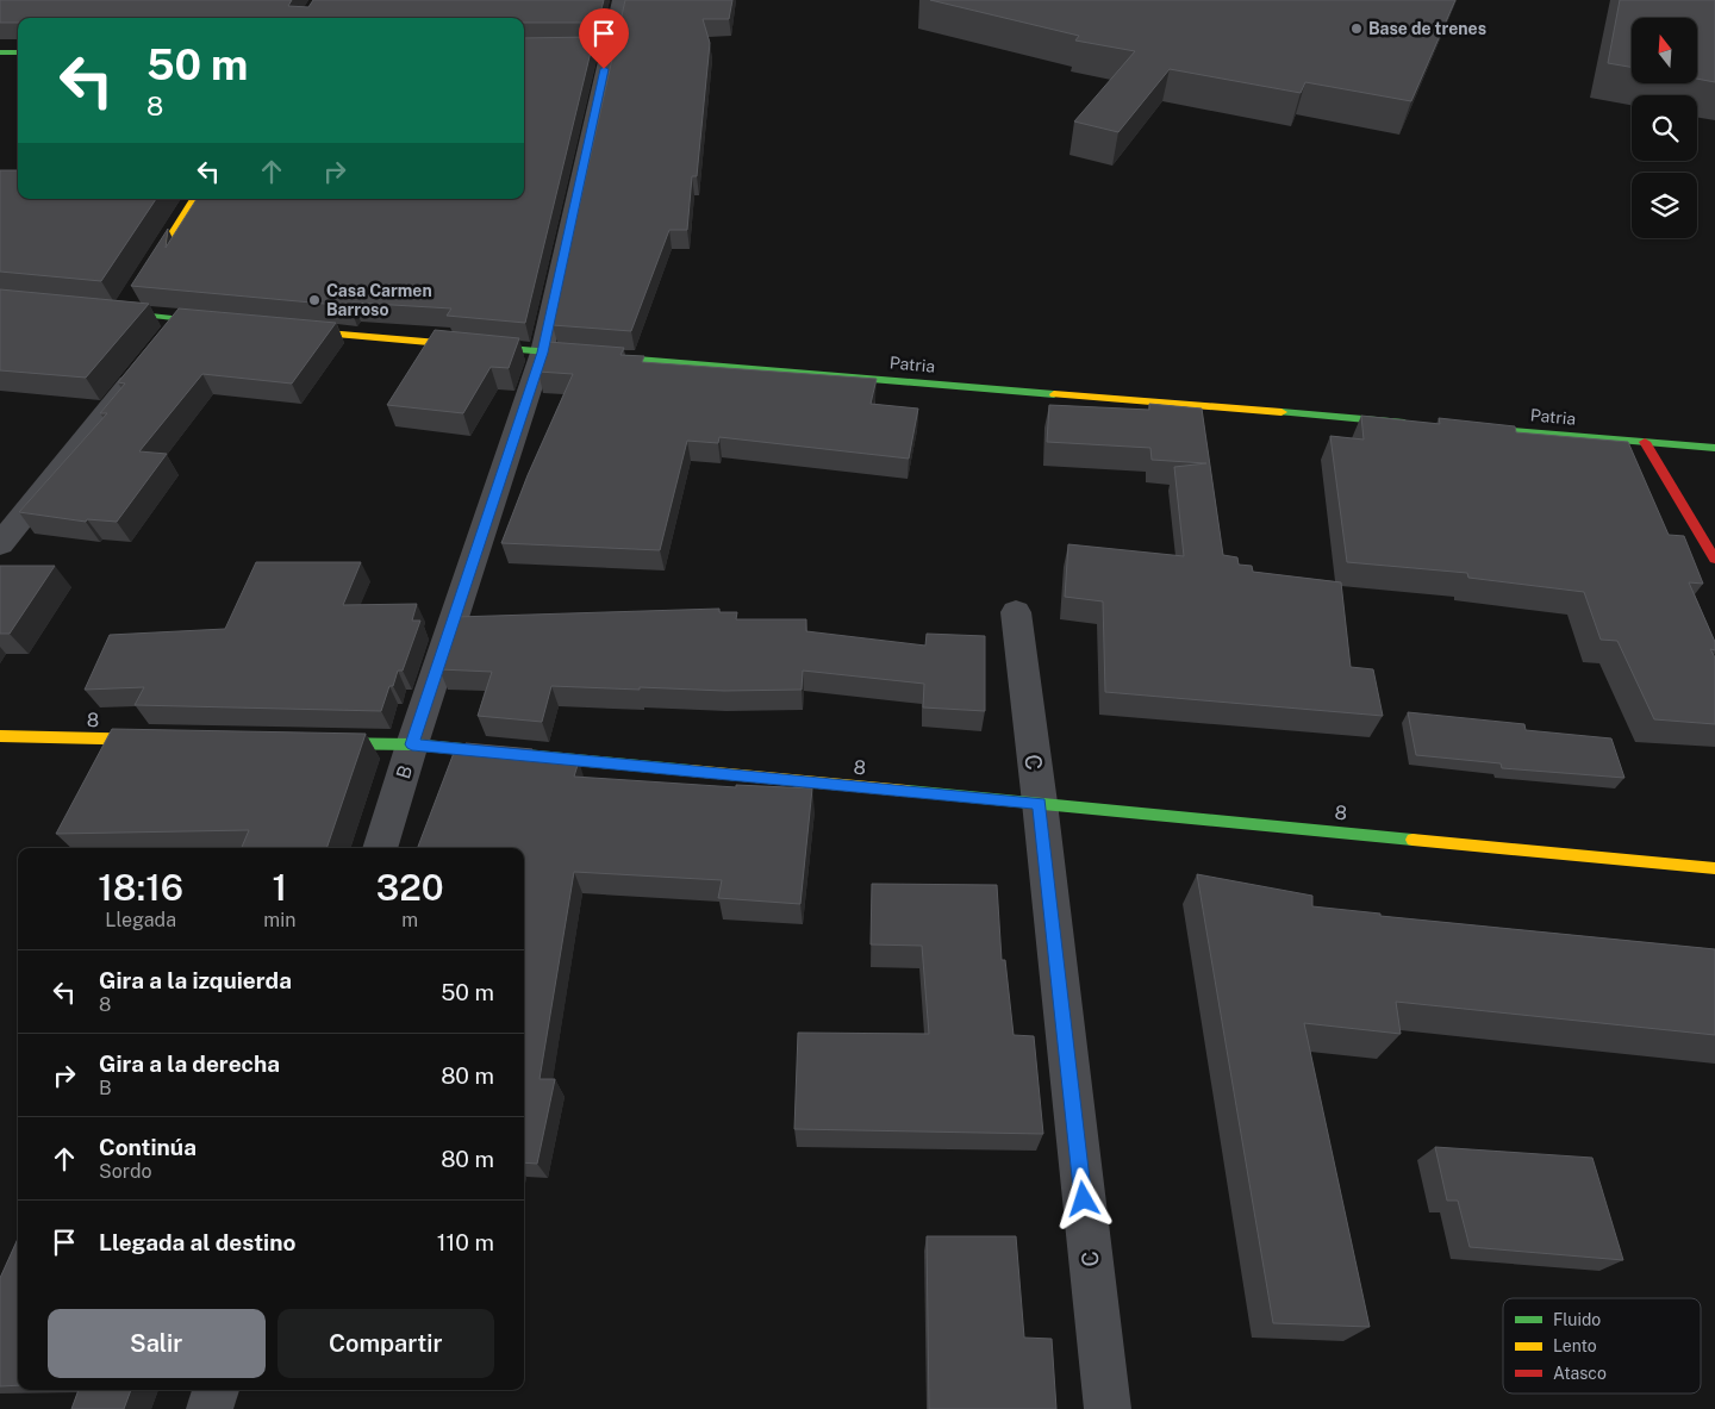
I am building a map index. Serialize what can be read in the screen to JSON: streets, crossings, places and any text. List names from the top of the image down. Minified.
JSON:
{"streets":{"street":["Patria","8","C","B"]},"crossings":[["Patria","B"],["8","C"],["8","B"]],"places":["Base de trenes","Casa Carmen Barroso"],"legend":["Fluido","Lento","Atasco"],"north":"top","page":{"turn":["50 m","8"],"eta":["18:16","Llegada","1","min","320","m"],"list":[{"name":"Gira a la izquierda","note":"8","value":"50 m"},{"name":"Gira a la derecha","note":"B","value":"80 m"},{"name":"Continúa","note":"Sordo","value":"80 m"},{"name":"Llegada al destino","value":"110 m"}],"buttons":["Salir","Compartir"]}}
